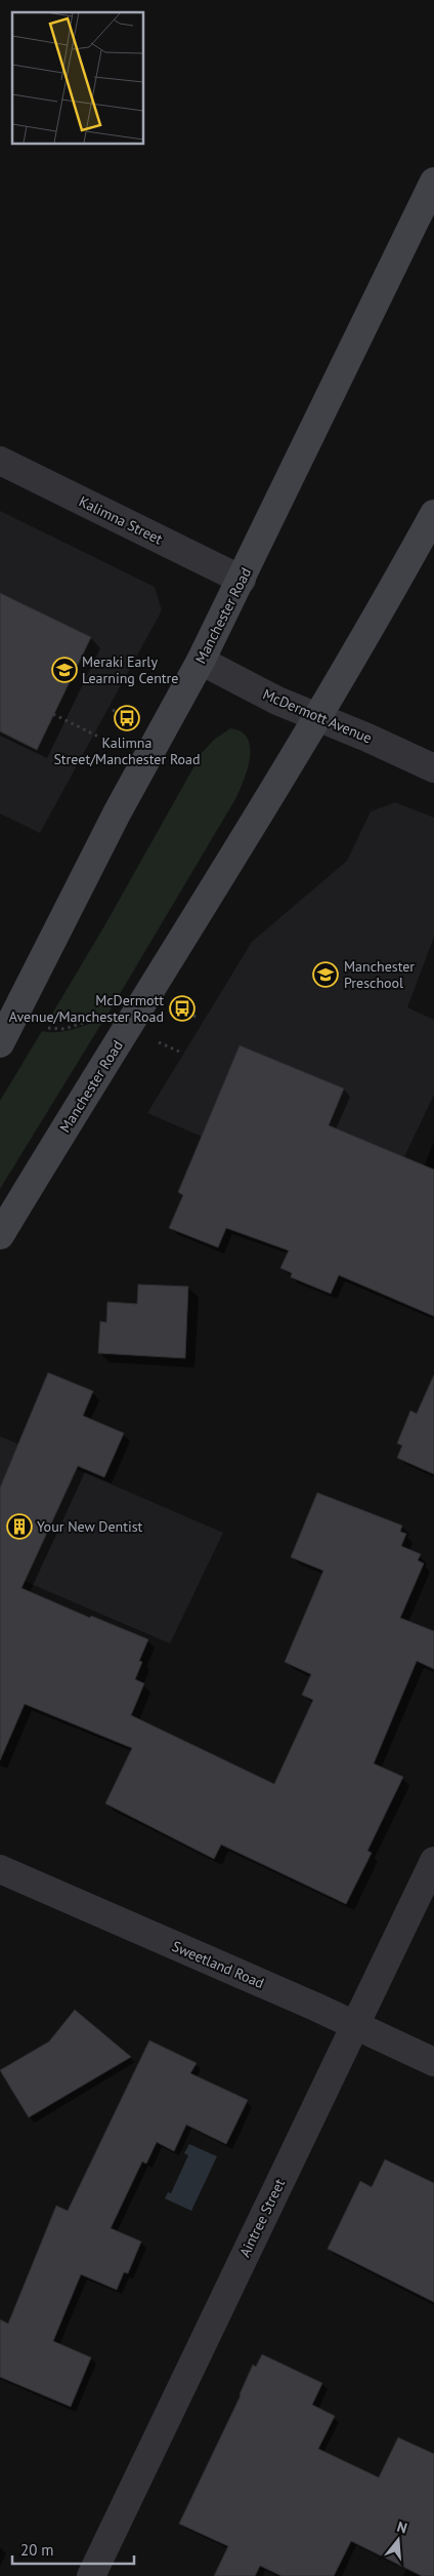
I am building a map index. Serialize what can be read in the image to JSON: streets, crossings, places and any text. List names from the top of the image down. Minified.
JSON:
{"streets":{"main road":["Manchester Road"],"street":["Kalimna Street","McDermott Avenue","Sweetland Road","Aintree Street"]},"crossings":[["Kalimna Street","Manchester Road"],["Manchester Road","McDermott Avenue"],["Sweetland Road","Aintree Street"]],"places":{"school or university":["Meraki Early Learning Centre","Manchester Preschool"],"bus stop":["Kalimna Street/Manchester Road","McDermott Avenue/Manchester Road"],"building":["Your New Dentist"]},"scale_bar":"20 m","north":"top"}
